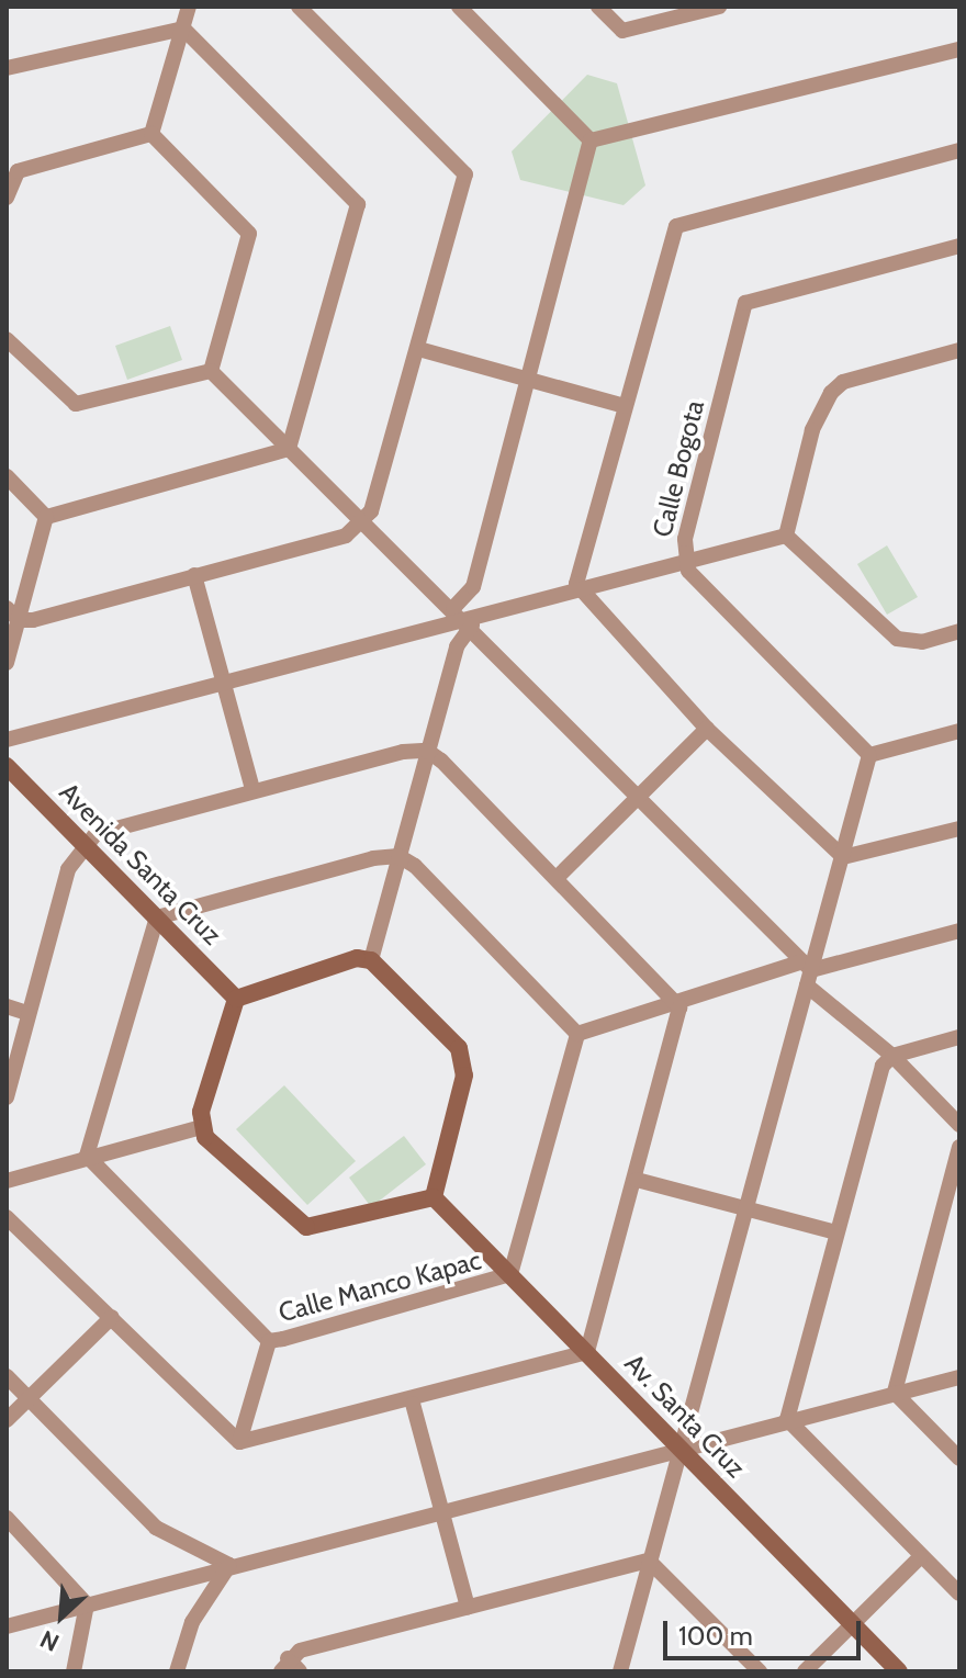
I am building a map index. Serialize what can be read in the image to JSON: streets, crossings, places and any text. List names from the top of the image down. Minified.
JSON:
{"streets":{"street":["Calle Bogota","Avenida Santa Cruz","Calle Manco Kapac","Av. Santa Cruz"]},"crossings":[["Avenida Santa Cruz","Av. Santa Cruz"],["Calle Manco Kapac","Av. Santa Cruz"]],"scale_bar":"100 m","north":"bottom left"}
